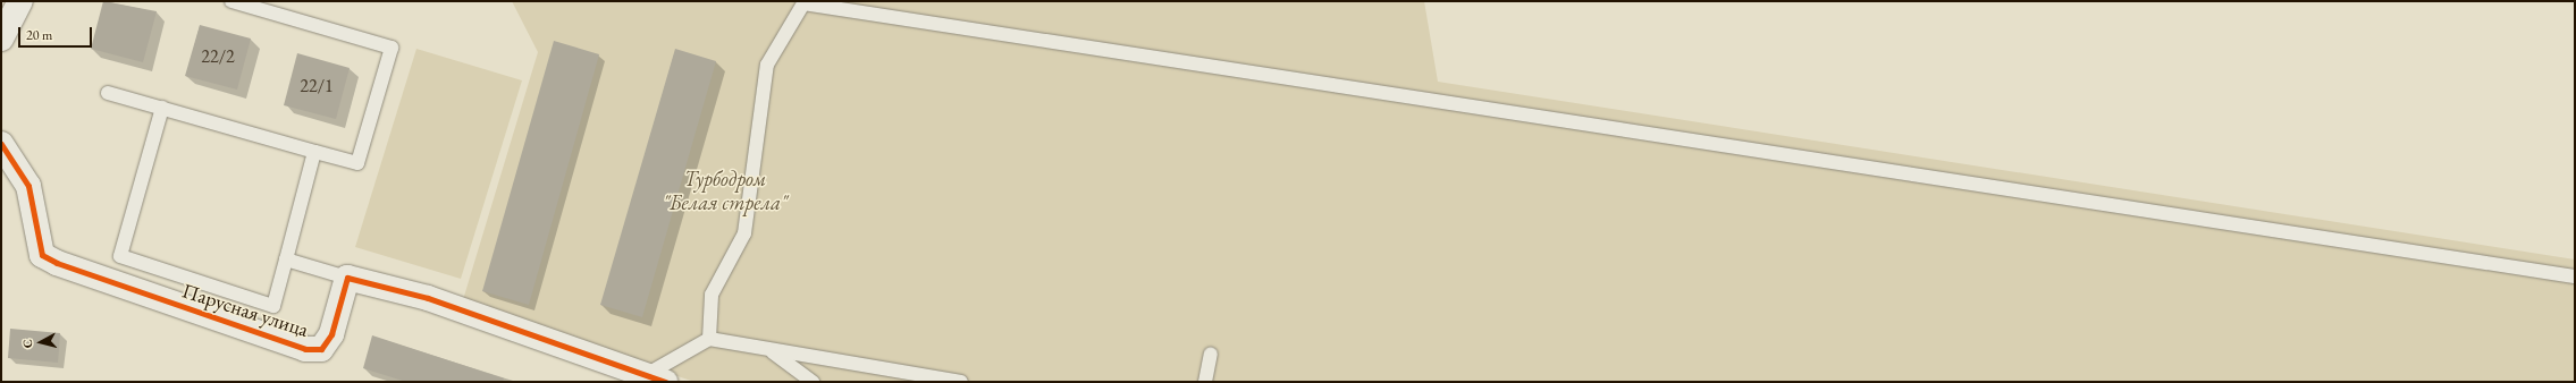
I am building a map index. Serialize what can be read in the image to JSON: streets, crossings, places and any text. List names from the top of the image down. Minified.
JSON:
{"streets":{"street":["Парусная улица"]},"parks":["Турбодром \"Белая стрела\""],"house_numbers":["22/2","22/1"],"scale_bar":"20 m","north":"left"}
